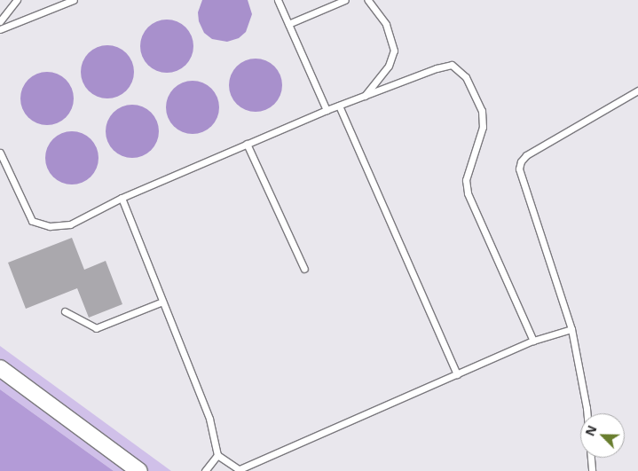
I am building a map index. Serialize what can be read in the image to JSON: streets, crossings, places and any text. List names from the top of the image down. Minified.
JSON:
{"north":"top left"}
